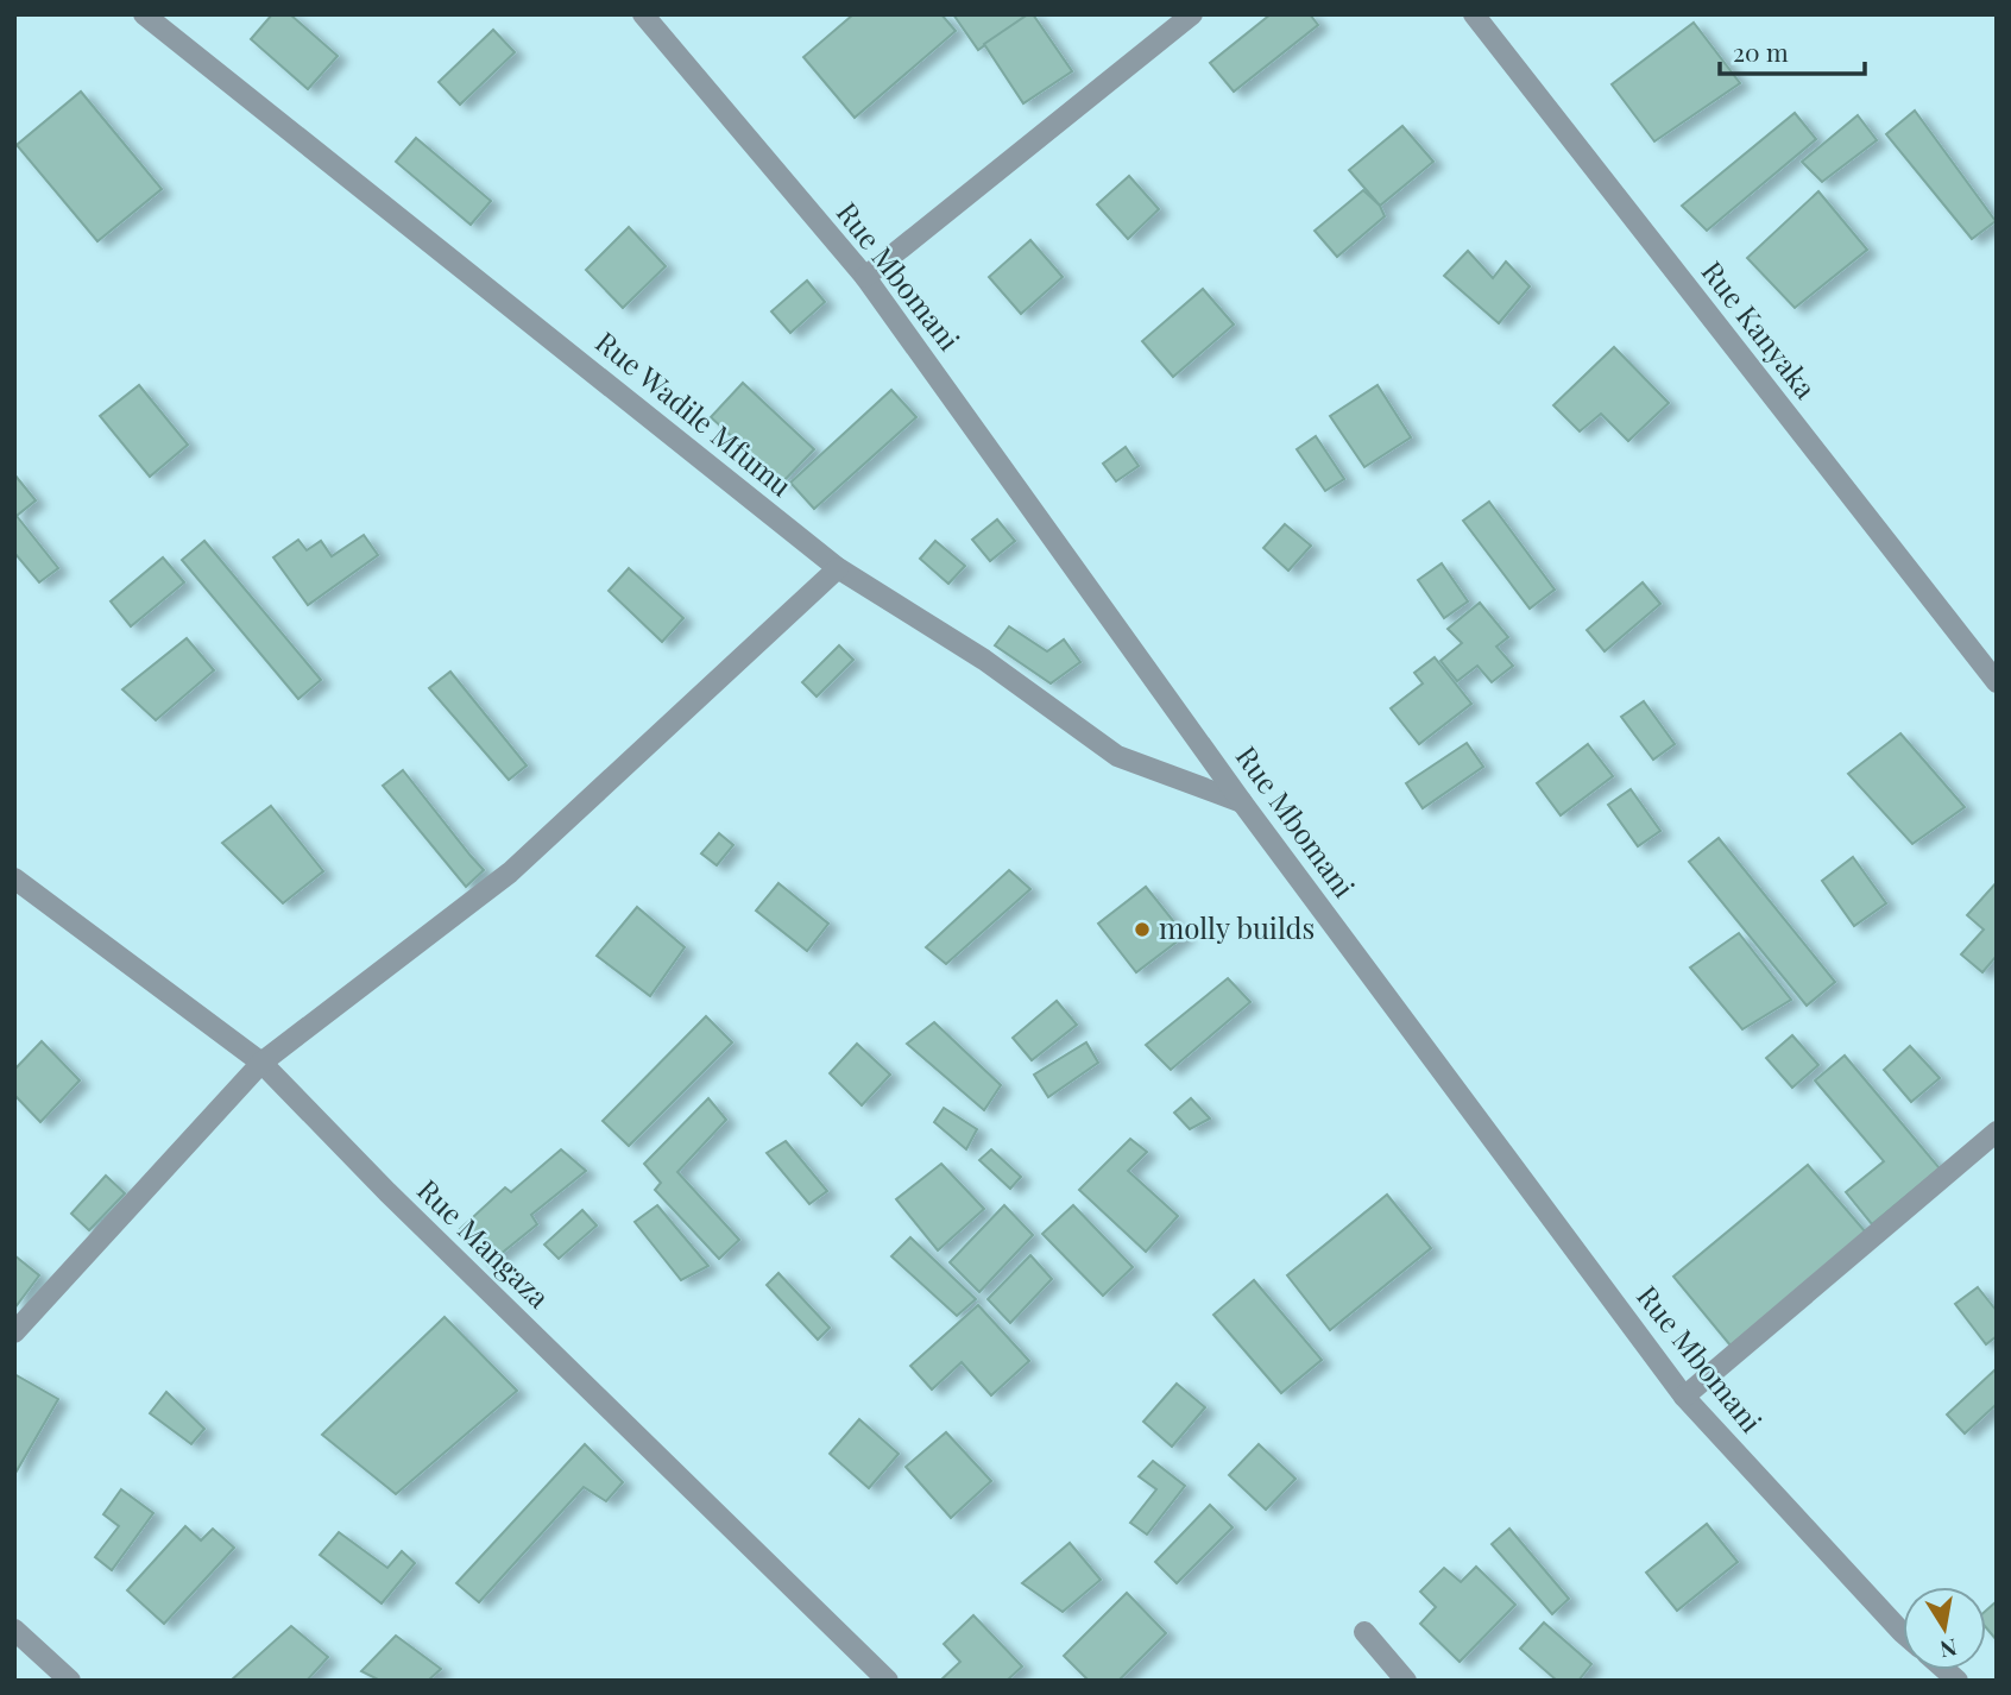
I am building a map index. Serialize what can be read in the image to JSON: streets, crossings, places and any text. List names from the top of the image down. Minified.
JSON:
{"streets":{"street":["Rue Mbomani","Rue Kanyaka","Rue Wadile Mfumu","Rue Mangaza"]},"crossings":[["Rue Mbomani","Rue Wadile Mfumu"]],"places":["molly builds"],"scale_bar":"20 m","north":"bottom"}
